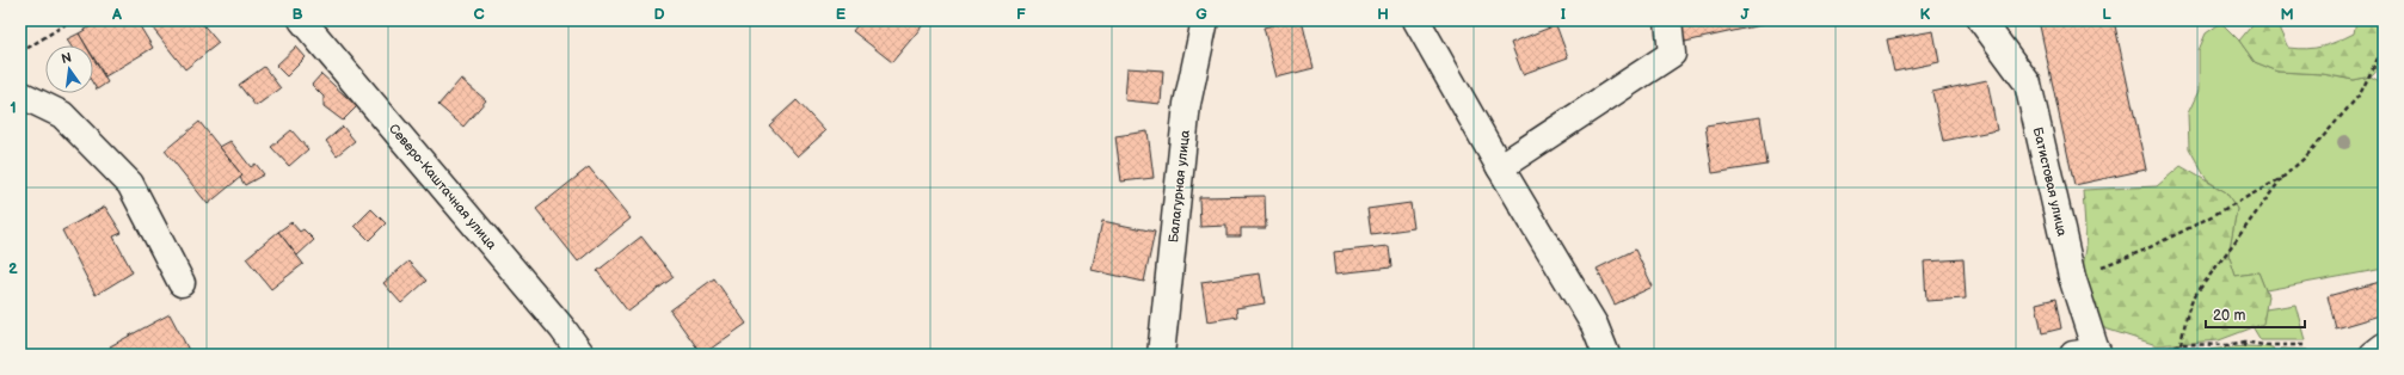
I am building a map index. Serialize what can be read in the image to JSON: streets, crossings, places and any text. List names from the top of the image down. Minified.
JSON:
{"streets":{"street":["Батистовая улица","Северо-Каштачная улица","Балагурная улица"]},"scale_bar":"20 m","north":"top","grid":{"columns":["A","B","C","D","E","F","G","H","I","J","K","L","M"],"rows":["1","2"]}}
